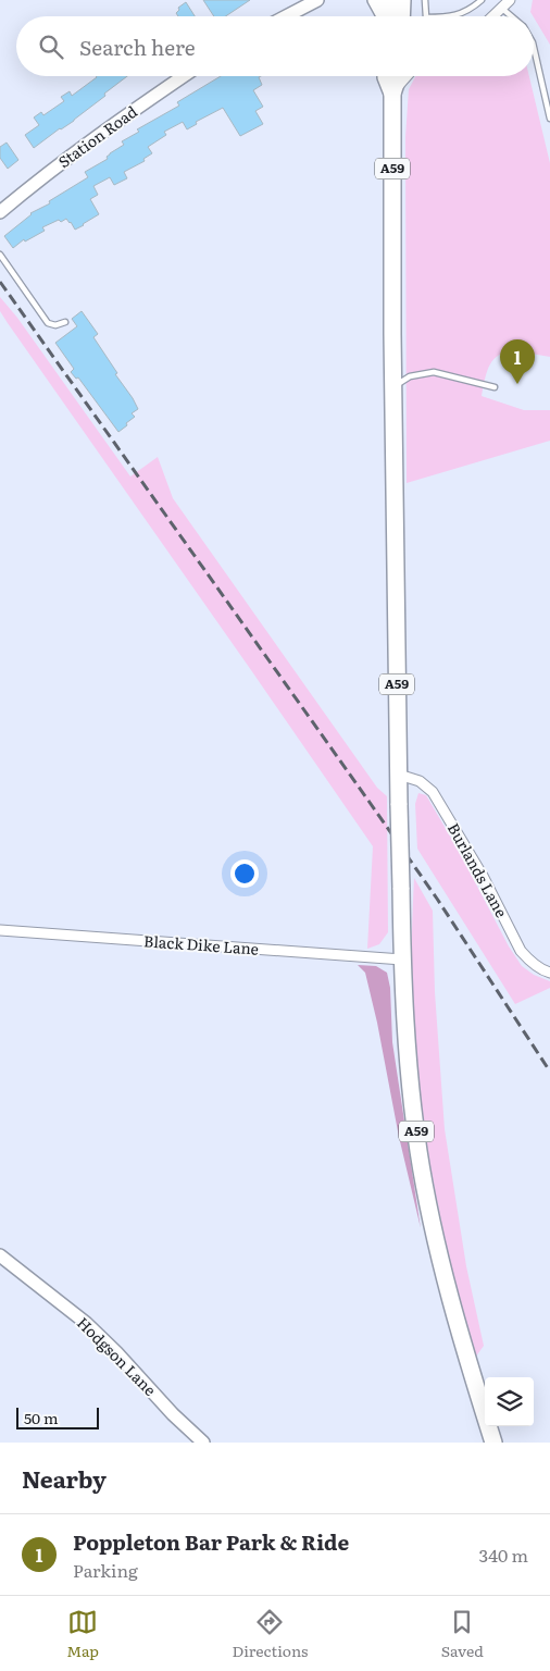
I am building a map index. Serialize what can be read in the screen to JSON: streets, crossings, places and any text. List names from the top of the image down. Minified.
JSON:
{"streets":{"highway":["A59"],"street":["Station Road","Burlands Lane","Black Dike Lane","Hodgson Lane"]},"crossings":[["A59","Burlands Lane"],["A59","Black Dike Lane"]],"scale_bar":"50 m","page":{"search":"Search here","pins":"1","scale":"50 m","heading":"Nearby","list":[{"mark":"1","name":"Poppleton Bar Park & Ride","note":"Parking","value":"340 m"}],"nav":["Map","Directions","Saved"]}}
